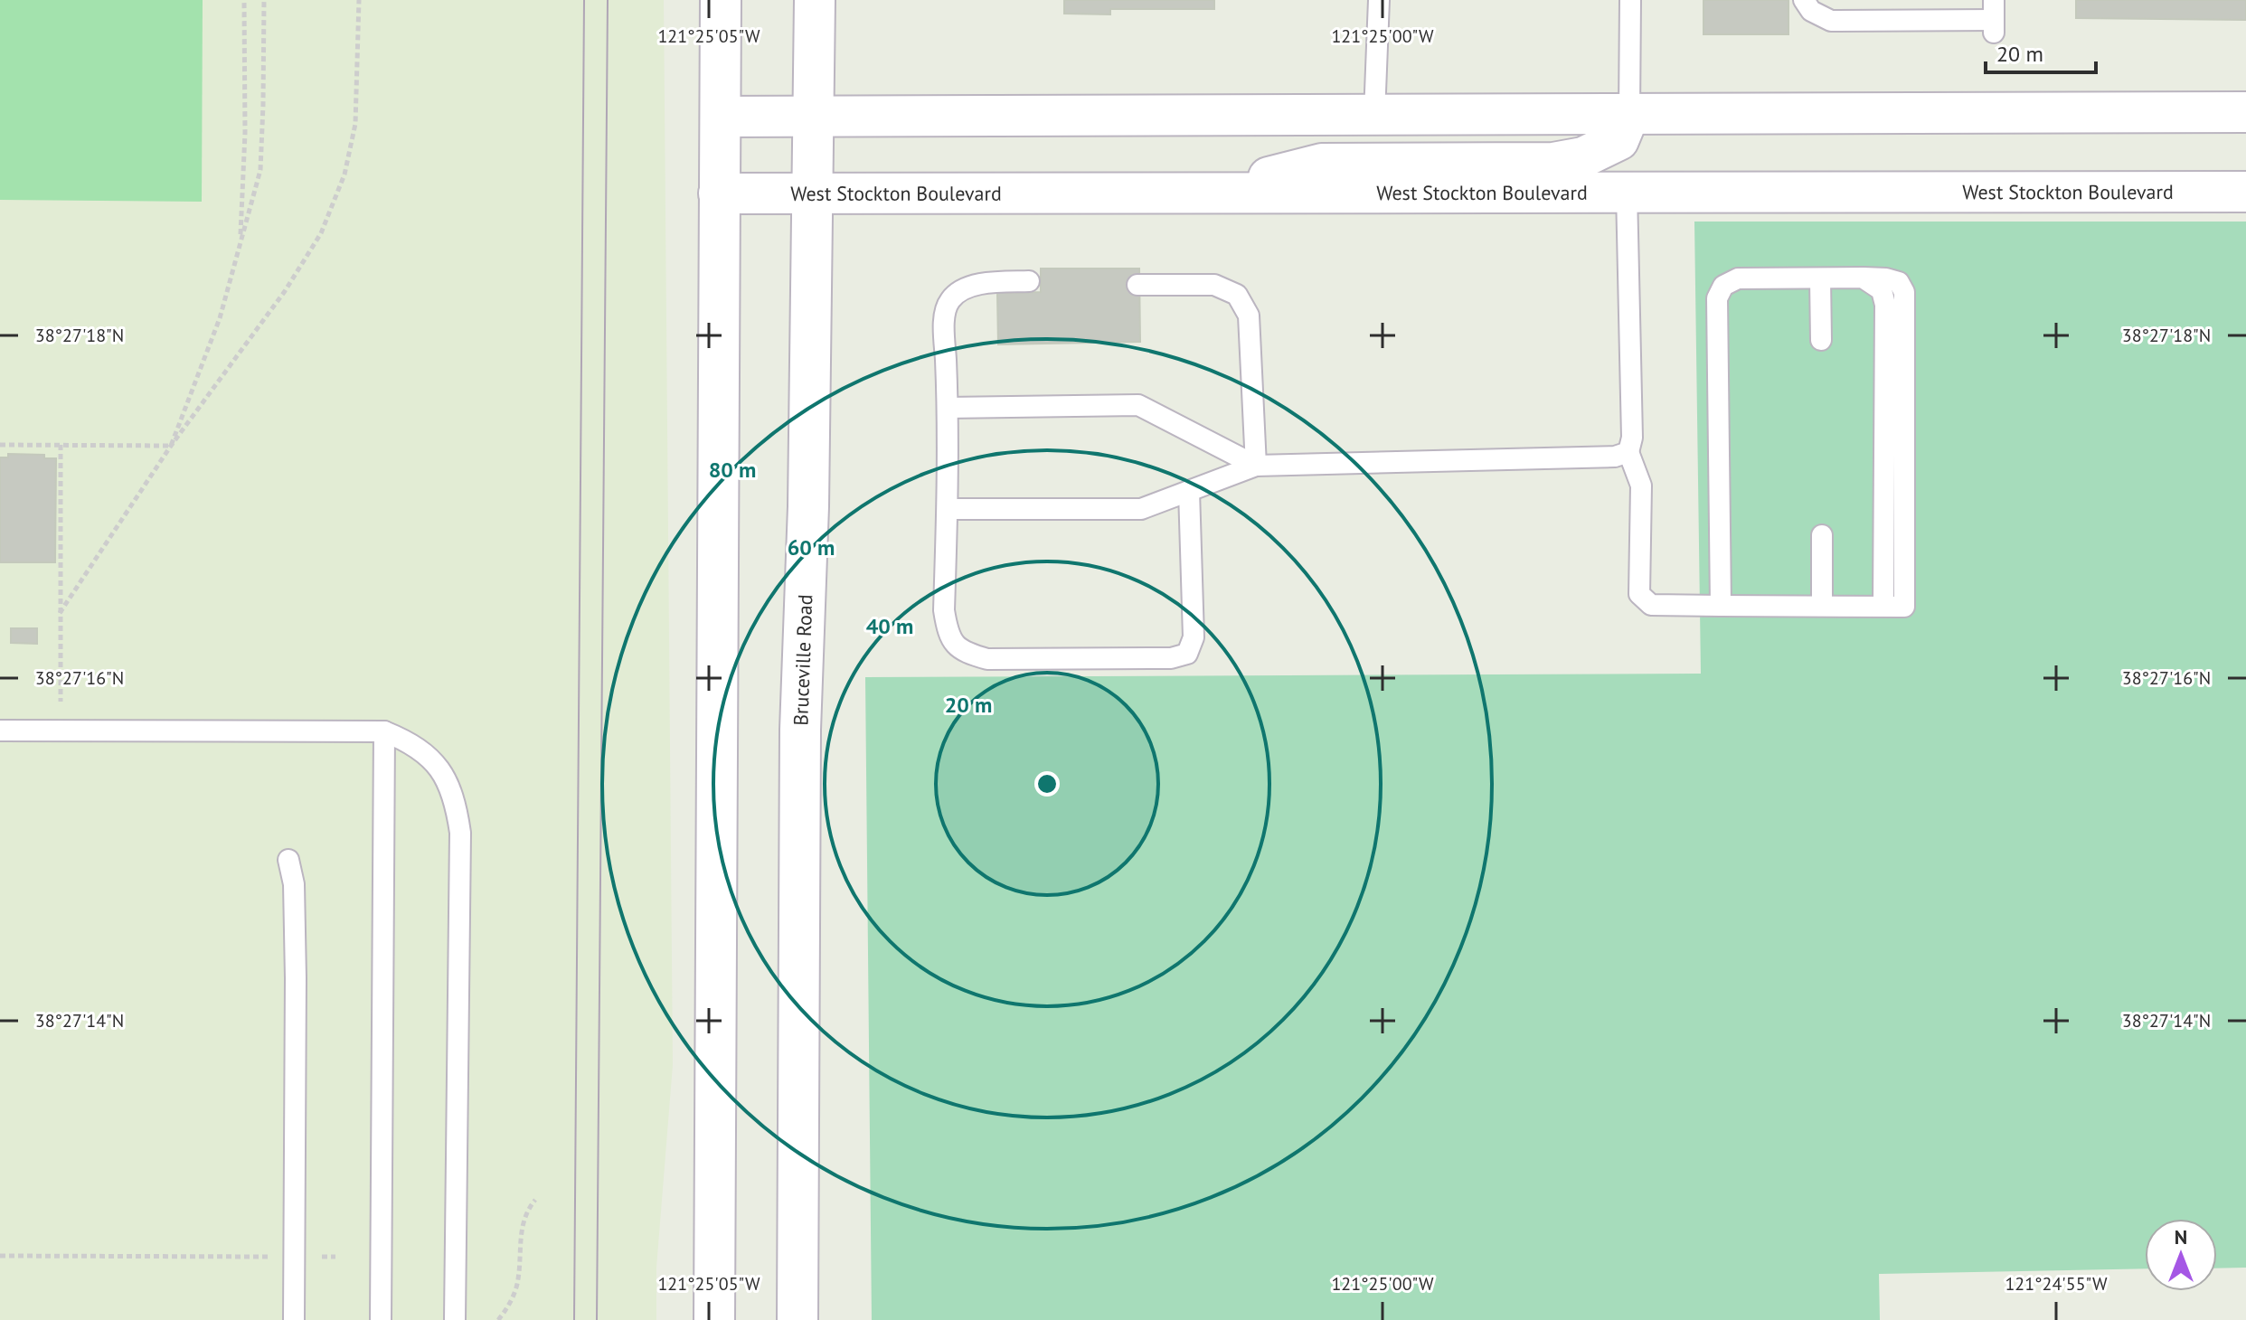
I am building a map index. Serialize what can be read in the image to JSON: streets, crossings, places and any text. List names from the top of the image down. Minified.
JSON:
{"streets":{"street":["West Stockton Boulevard","Bruceville Road"]},"crossings":[["West Stockton Boulevard","Bruceville Road"]],"scale_bar":"20 m","north":"top","coordinates":["121°25'05\"W","121°25'00\"W","38°27'18\"N","38°27'16\"N","38°27'14\"N","121°24'55\"W"],"rings":["80 m","60 m","40 m","20 m"]}
